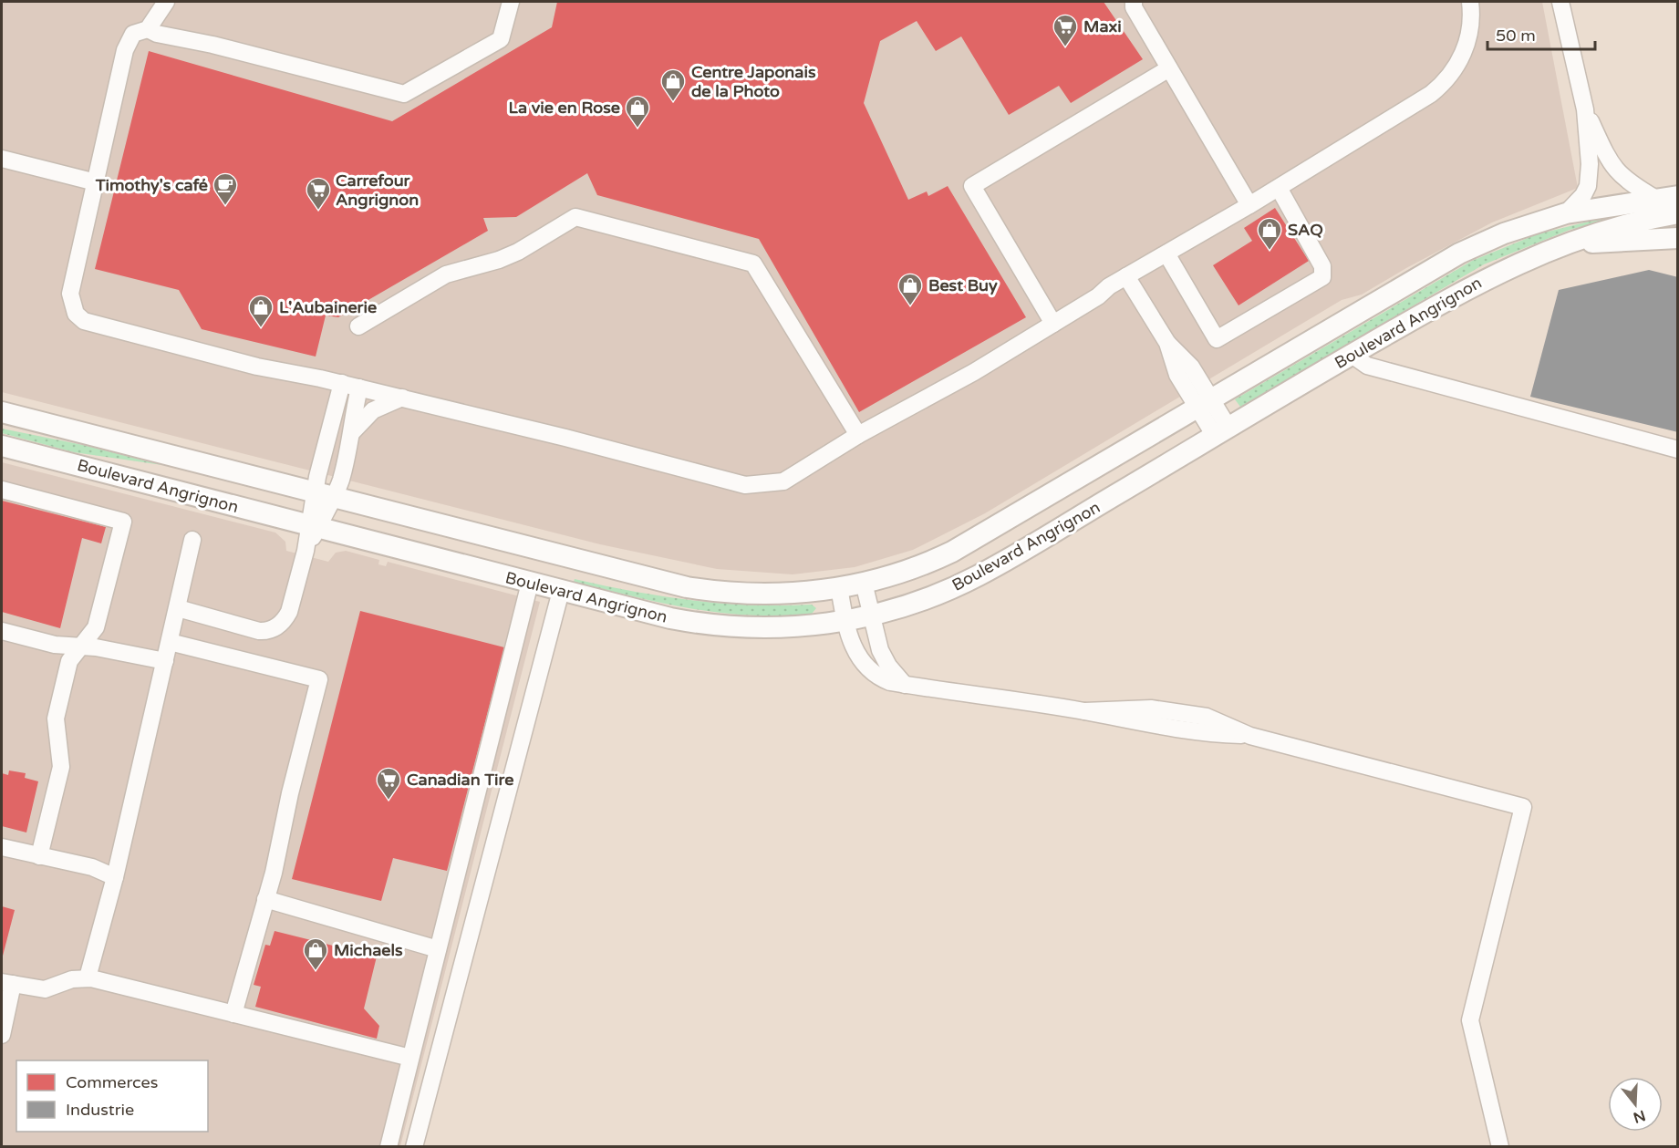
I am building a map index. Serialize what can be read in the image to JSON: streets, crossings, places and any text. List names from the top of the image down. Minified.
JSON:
{"streets":{"main road":["Boulevard Angrignon"]},"places":{"supermarket":["Maxi","Carrefour Angrignon","Canadian Tire"],"shop":["Centre Japonais de la Photo","La vie en Rose","SAQ","Best Buy","L'Aubainerie","Michaels"],"cafe":["Timothy's café"]},"legend":["Commerces","Industrie"],"scale_bar":"50 m","north":"bottom"}
